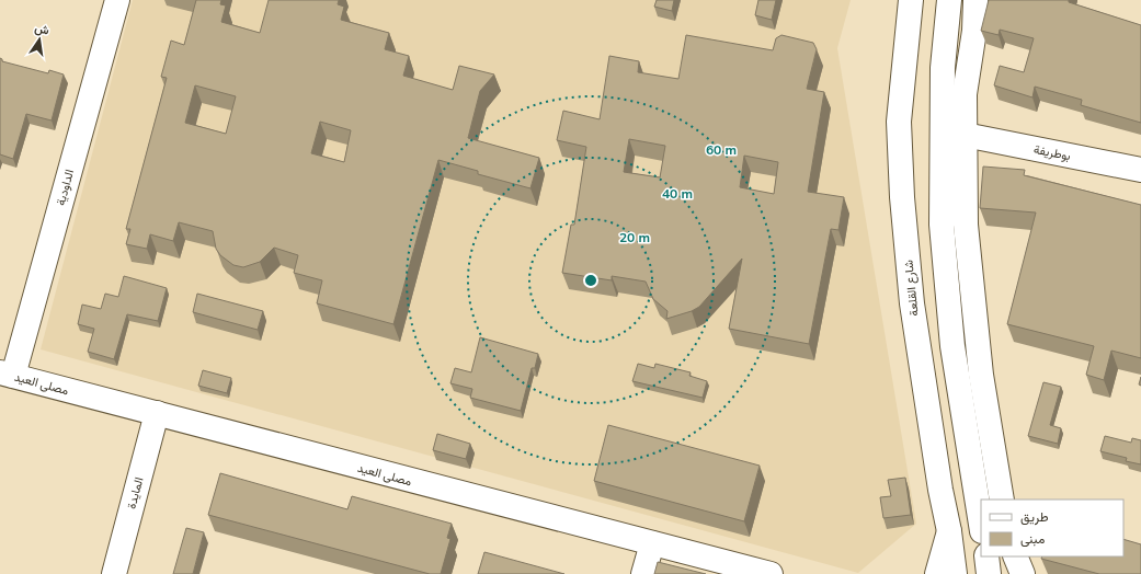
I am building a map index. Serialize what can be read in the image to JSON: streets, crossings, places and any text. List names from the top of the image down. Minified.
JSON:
{"streets":{"street":["بوطريفة","الداودية","شارع القلعة","مصلى العيد","المايدة"]},"crossings":[["الداودية","مصلى العيد"],["مصلى العيد","المايدة"]],"legend":["طريق","مبنى"],"north":"top","rings":["60 m","40 m","20 m"]}
